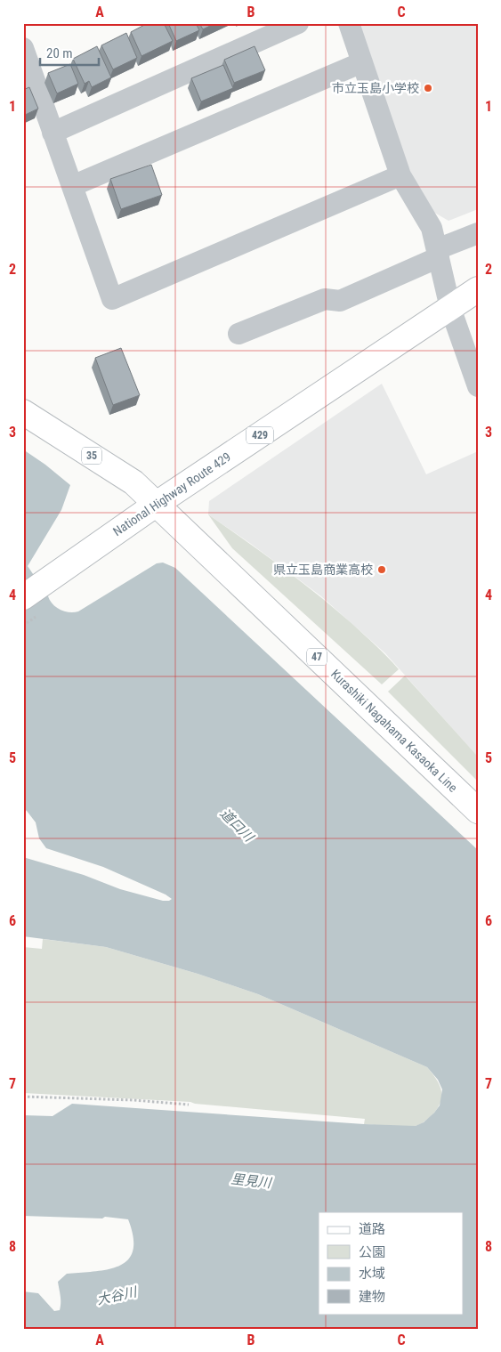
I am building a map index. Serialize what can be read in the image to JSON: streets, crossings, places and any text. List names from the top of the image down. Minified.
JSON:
{"streets":{"main road":["429","35","National Highway Route 429","47","Kurashiki Nagahama Kasaoka Line"]},"crossings":[["35","National Highway Route 429"],["35","Kurashiki Nagahama Kasaoka Line"],["National Highway Route 429","Kurashiki Nagahama Kasaoka Line"]],"water":["道口川","里見川","大谷川"],"places":["市立玉島小学校","県立玉島商業高校"],"legend":["道路","公園","水域","建物"],"scale_bar":"20 m","grid":{"columns":["A","B","C"],"rows":["1","2","3","4","5","6","7","8"]}}
